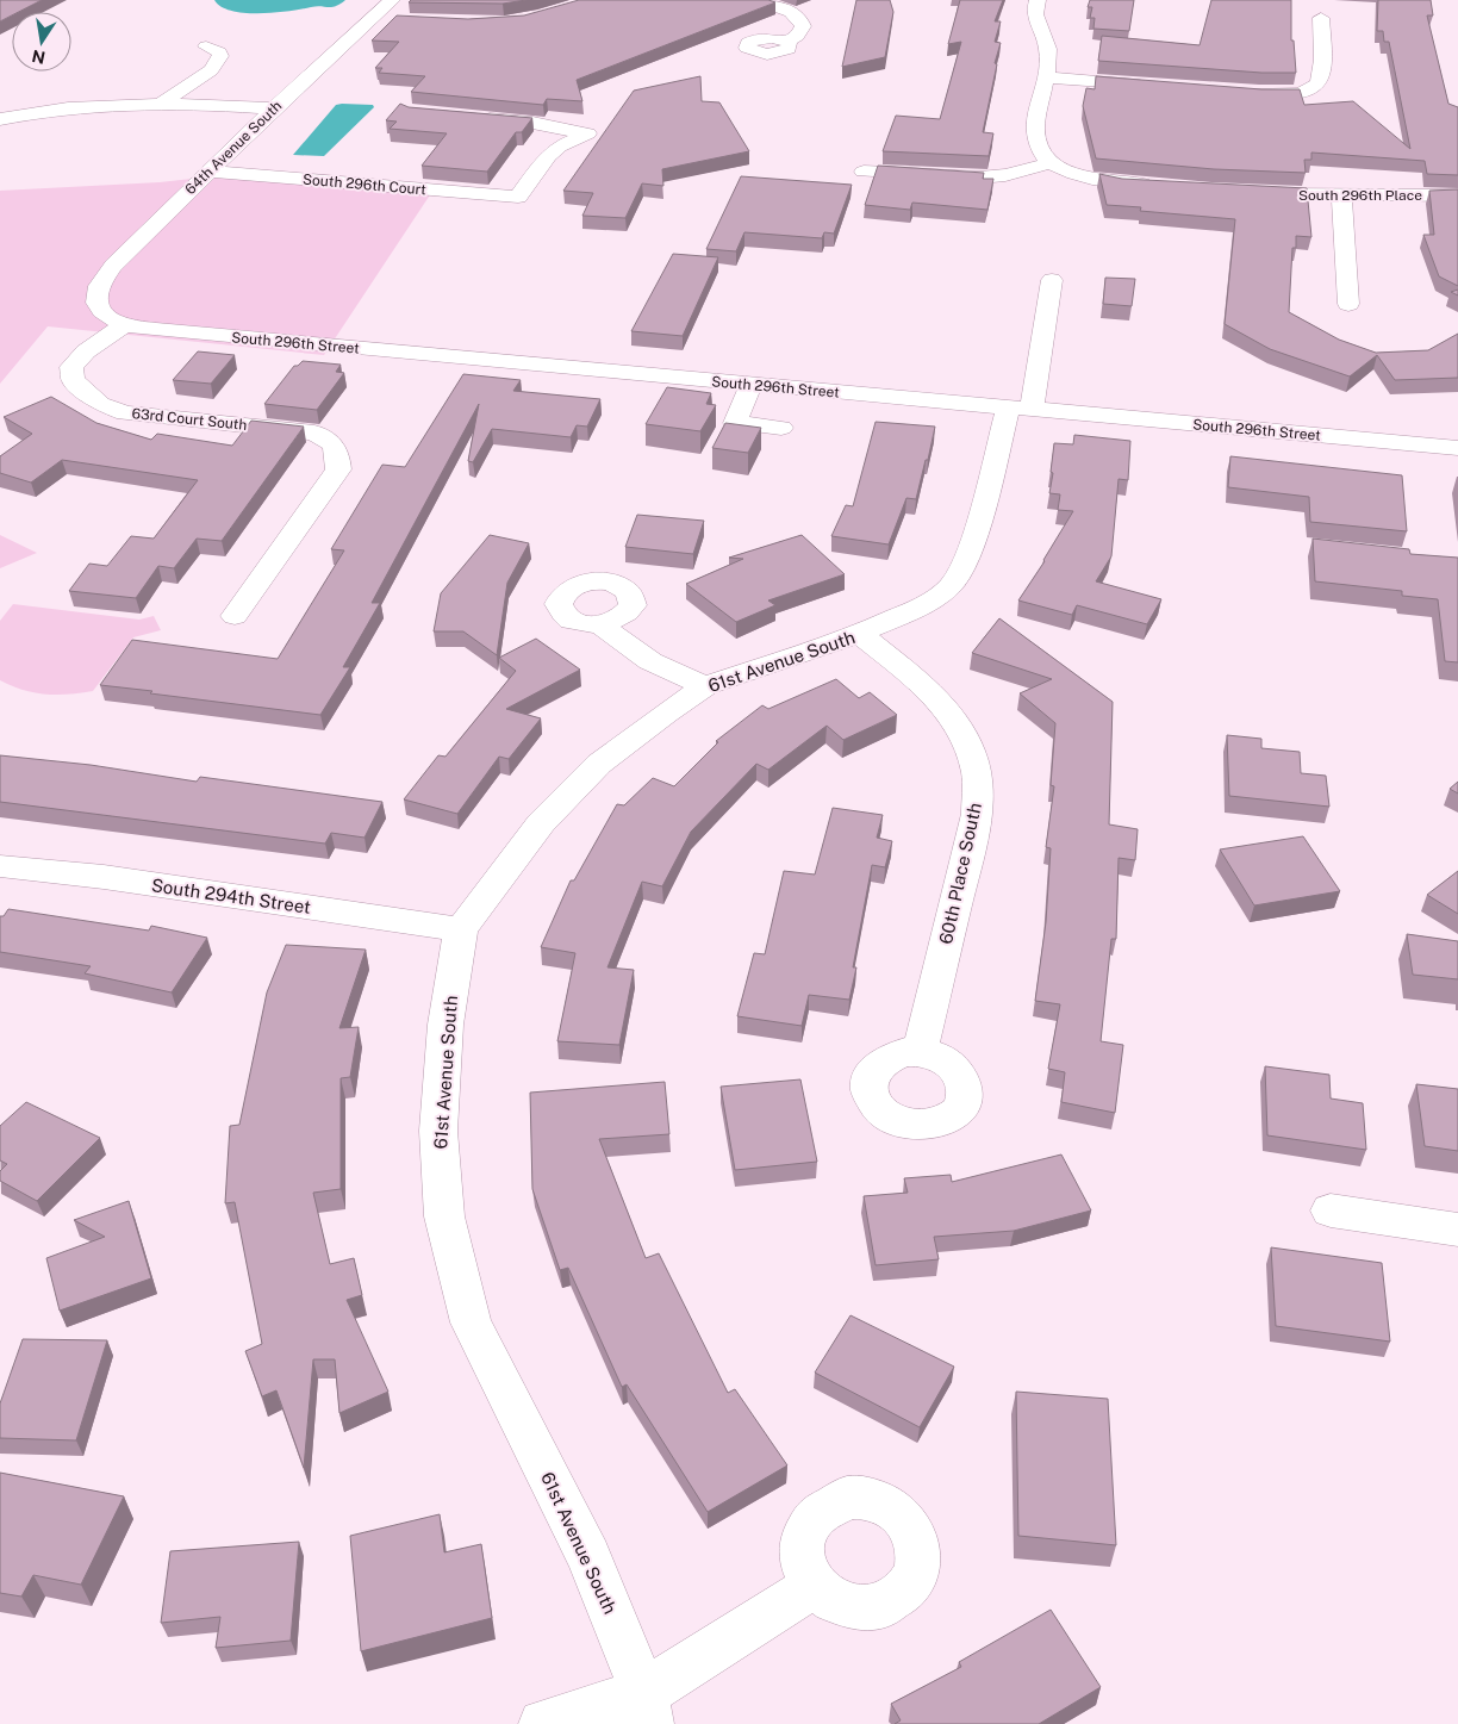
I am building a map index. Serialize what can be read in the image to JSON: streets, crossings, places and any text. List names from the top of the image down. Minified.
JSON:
{"streets":{"street":["64th Avenue South","South 296th Court","South 296th Place","South 296th Street","63rd Court South","61st Avenue South","60th Place South","South 294th Street"]},"crossings":[["64th Avenue South","South 296th Court"],["64th Avenue South","South 296th Street"],["South 296th Street","63rd Court South"],["South 296th Street","61st Avenue South"],["61st Avenue South","60th Place South"],["61st Avenue South","South 294th Street"]],"north":"bottom"}
